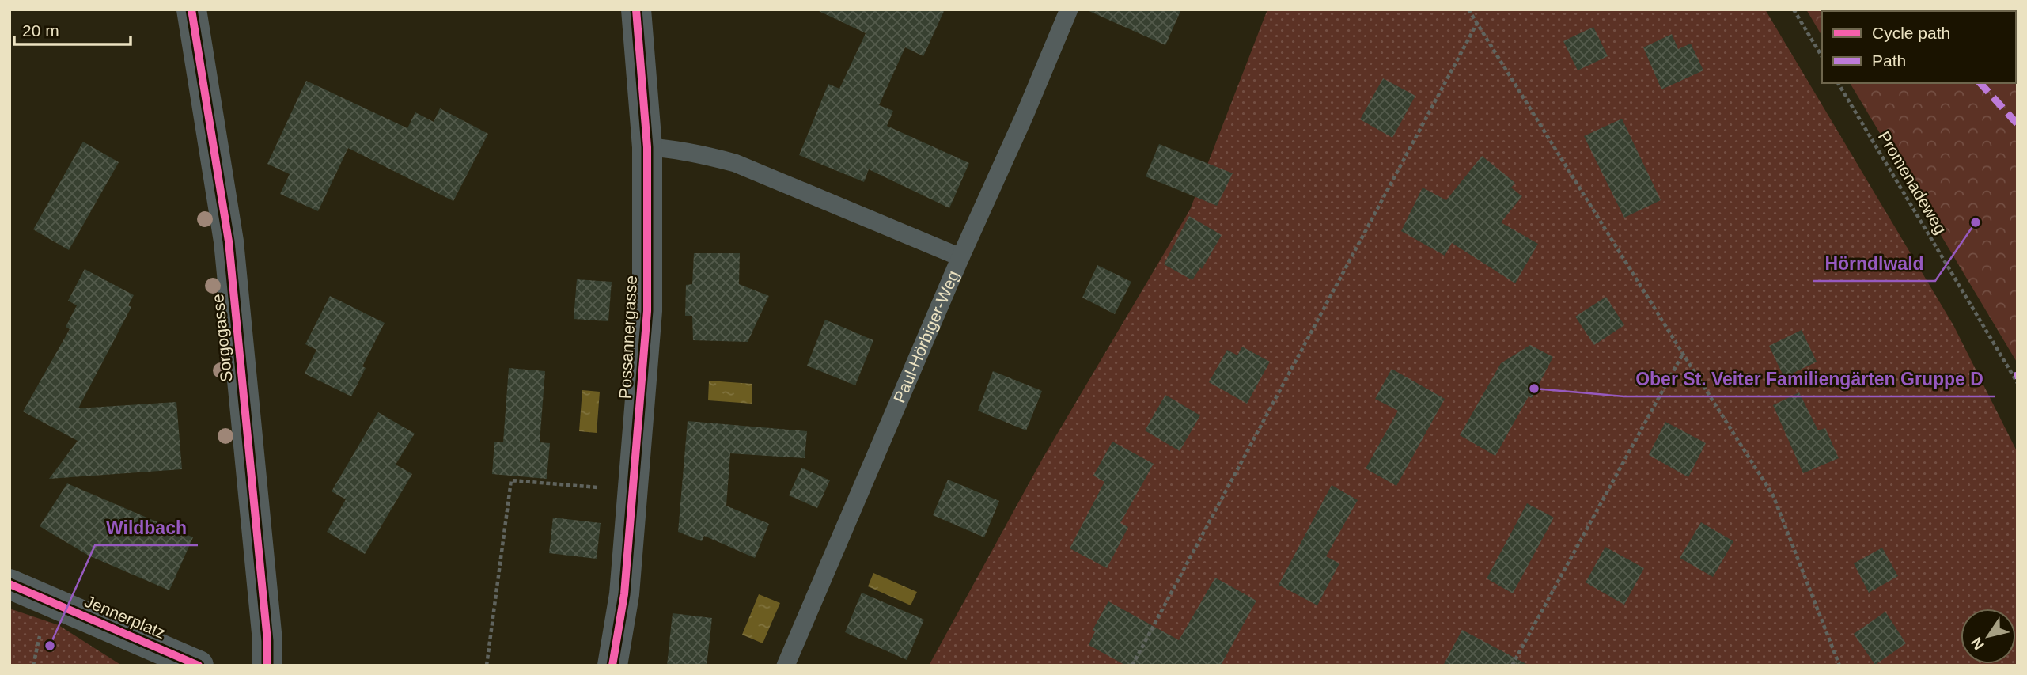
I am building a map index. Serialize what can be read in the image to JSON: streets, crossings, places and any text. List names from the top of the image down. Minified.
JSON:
{"streets":{"street":["Possannergasse","Sorgogasse","Jennerplatz"],"lane":["Paul-Hörbiger-Weg"],"path":["Promenadeweg"]},"places":["Hörndlwald","Ober St. Veiter Familiengärten Gruppe D","Wildbach"],"legend":["Cycle path","Path"],"scale_bar":"20 m","north":"bottom left"}
